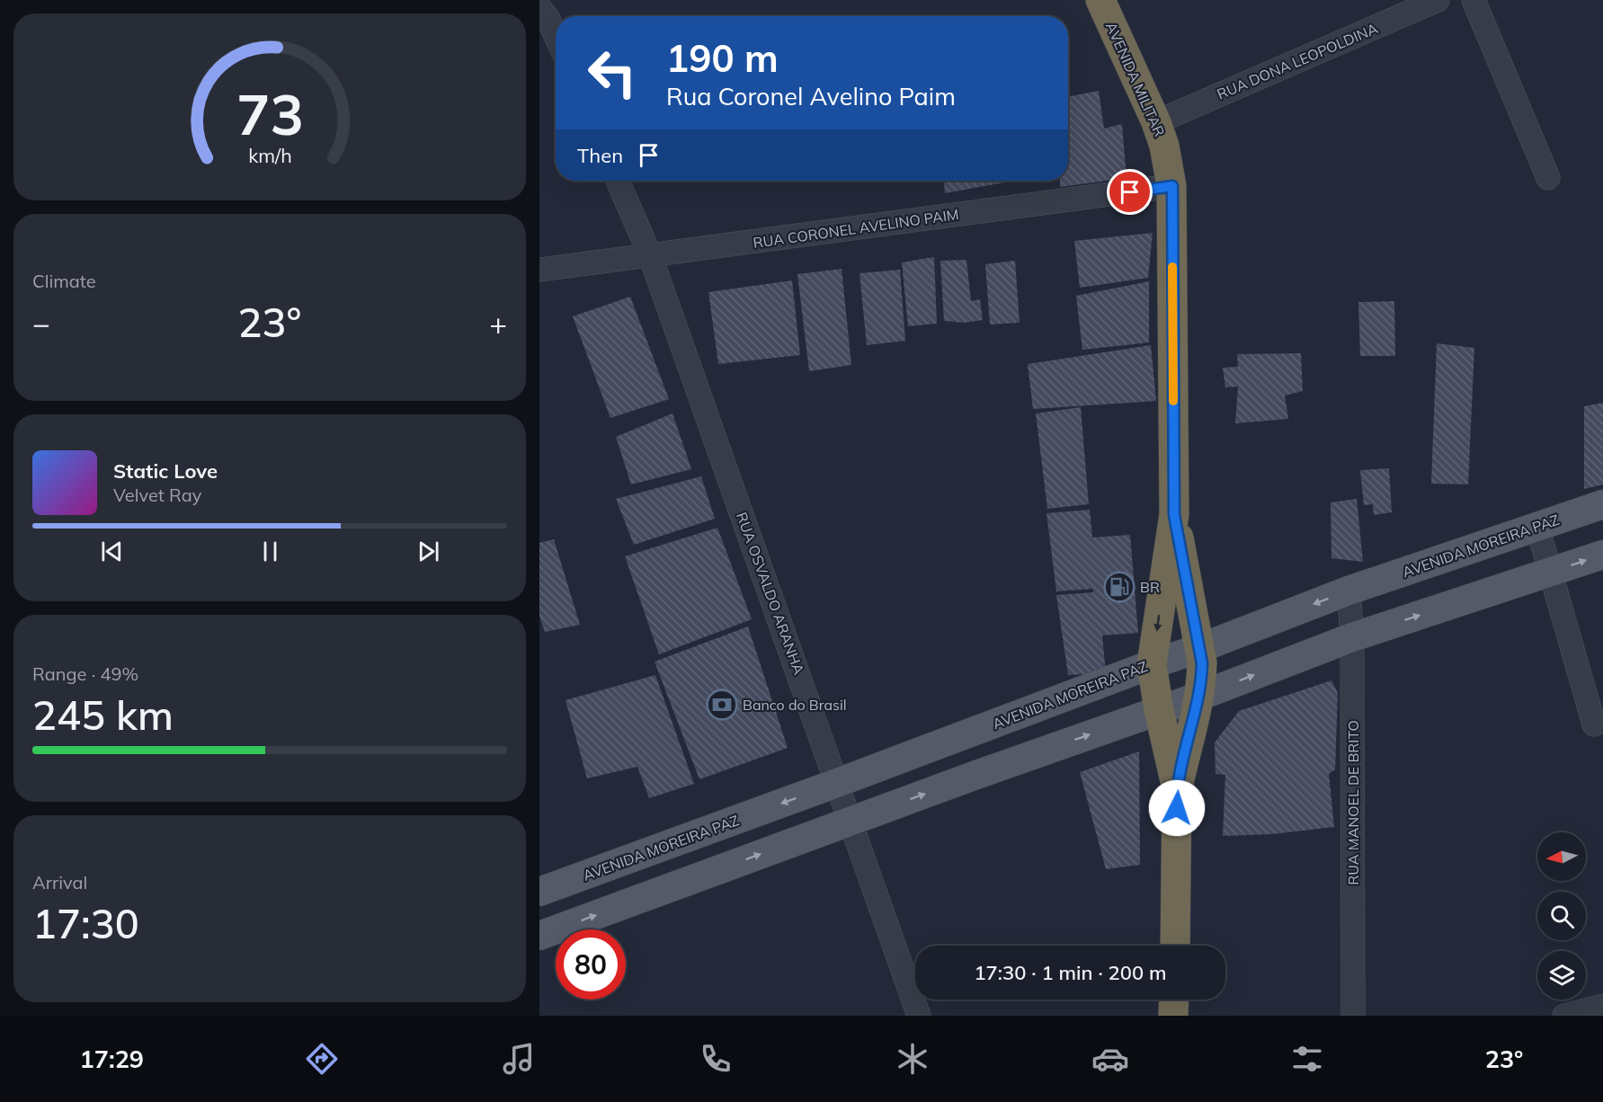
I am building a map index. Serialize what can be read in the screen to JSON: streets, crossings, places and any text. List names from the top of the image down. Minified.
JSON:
{"streets":{"highway":["AVENIDA MILITAR"],"main road":["AVENIDA MOREIRA PAZ"],"street":["RUA DONA LEOPOLDINA","RUA CORONEL AVELINO PAIM","RUA OSVALDO ARANHA","RUA MANOEL DE BRITO"]},"crossings":[["RUA DONA LEOPOLDINA","AVENIDA MILITAR"],["AVENIDA MILITAR","RUA CORONEL AVELINO PAIM"],["AVENIDA MILITAR","AVENIDA MOREIRA PAZ"],["RUA CORONEL AVELINO PAIM","RUA OSVALDO ARANHA"],["AVENIDA MOREIRA PAZ","RUA OSVALDO ARANHA"],["AVENIDA MOREIRA PAZ","RUA MANOEL DE BRITO"]],"places":{"fuel station":["BR"],"bank":["Banco do Brasil"]},"north":"left","page":{"turn":["190 m","Rua Coronel Avelino Paim"],"then":"Then","tile":["Climate",["Range · 49%","245 km"],["Arrival","17:30"]],"heat":["−","23°","+"],"song":["Static Love","Velvet Ray"],"limit":"80","trip":"17:30 · 1 min · 200 m","tabs":["17:29","23°"],"gauge":["73","km/h"]}}
